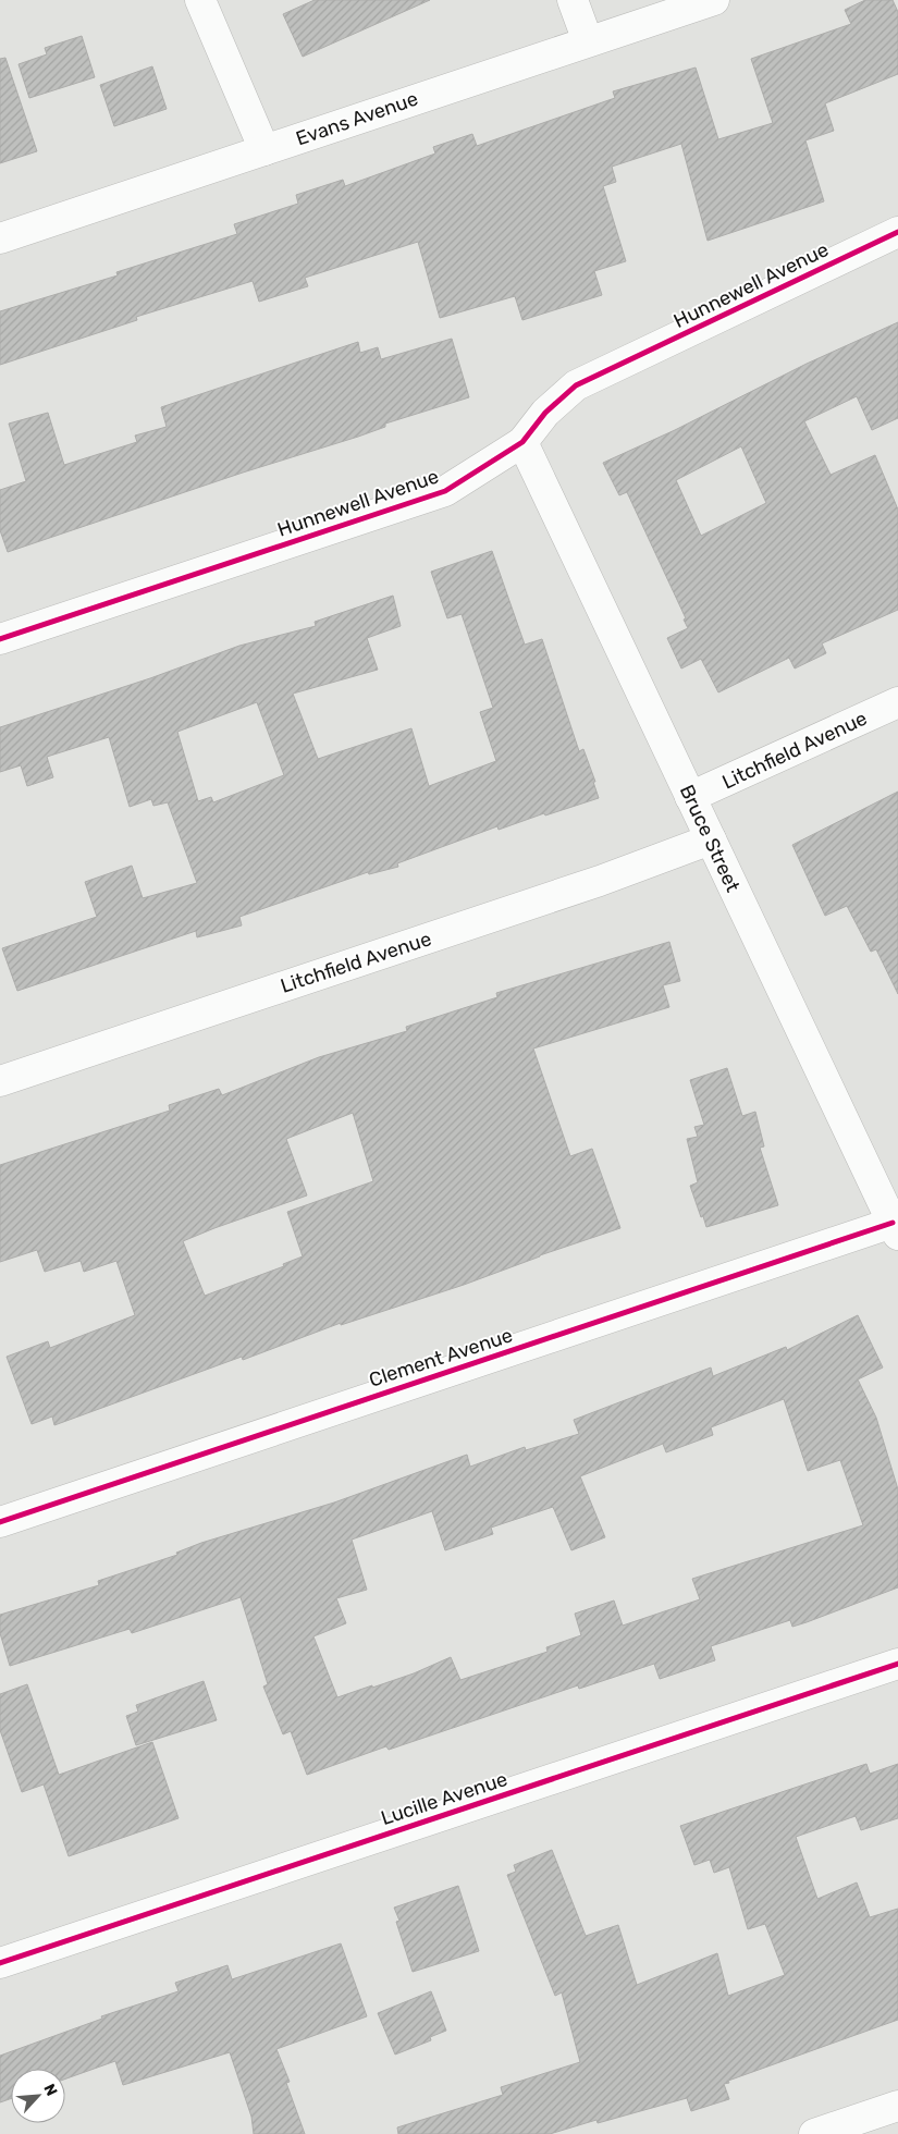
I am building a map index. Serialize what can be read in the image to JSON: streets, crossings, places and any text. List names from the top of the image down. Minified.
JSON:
{"streets":{"street":["Evans Avenue","Hunnewell Avenue","Litchfield Avenue","Bruce Street","Clement Avenue","Lucille Avenue"]},"crossings":[["Hunnewell Avenue","Bruce Street"],["Litchfield Avenue","Bruce Street"],["Bruce Street","Clement Avenue"]],"north":"top right"}
